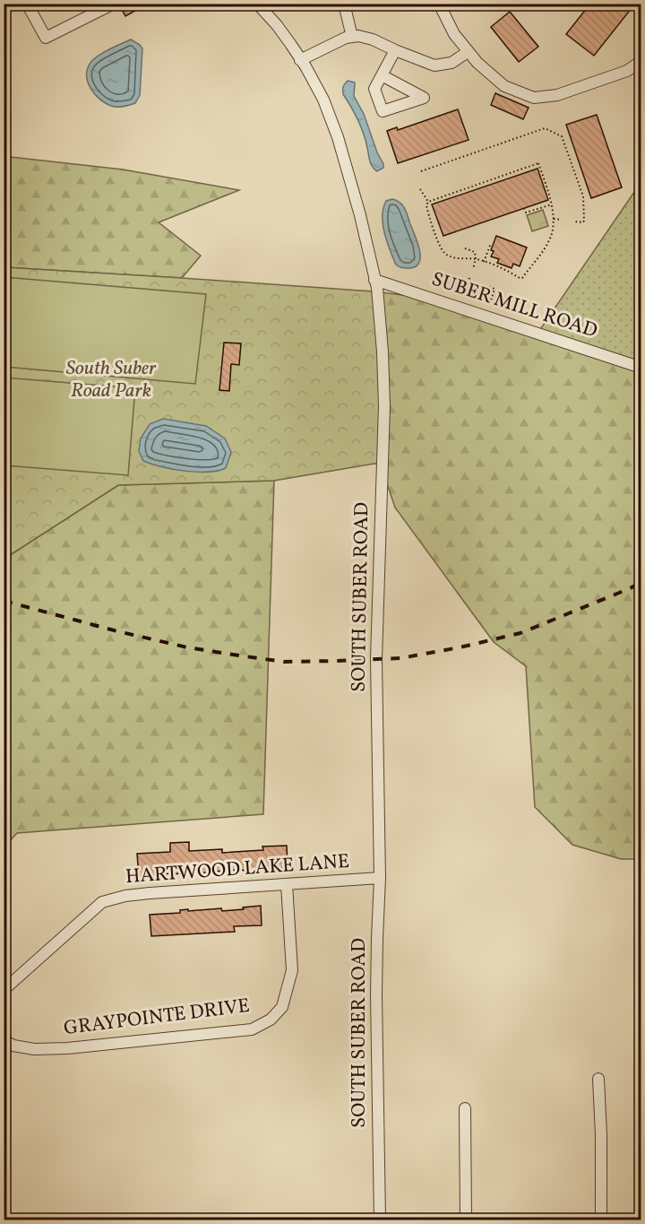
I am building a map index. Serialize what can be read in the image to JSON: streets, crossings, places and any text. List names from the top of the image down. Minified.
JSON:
{"streets":{"street":["SUBER MILL ROAD","SOUTH SUBER ROAD","HARTWOOD LAKE LANE","GRAYPOINTE DRIVE"]},"crossings":[["SUBER MILL ROAD","SOUTH SUBER ROAD"],["SOUTH SUBER ROAD","HARTWOOD LAKE LANE"],["HARTWOOD LAKE LANE","GRAYPOINTE DRIVE"]],"parks":["South Suber Road Park"]}
